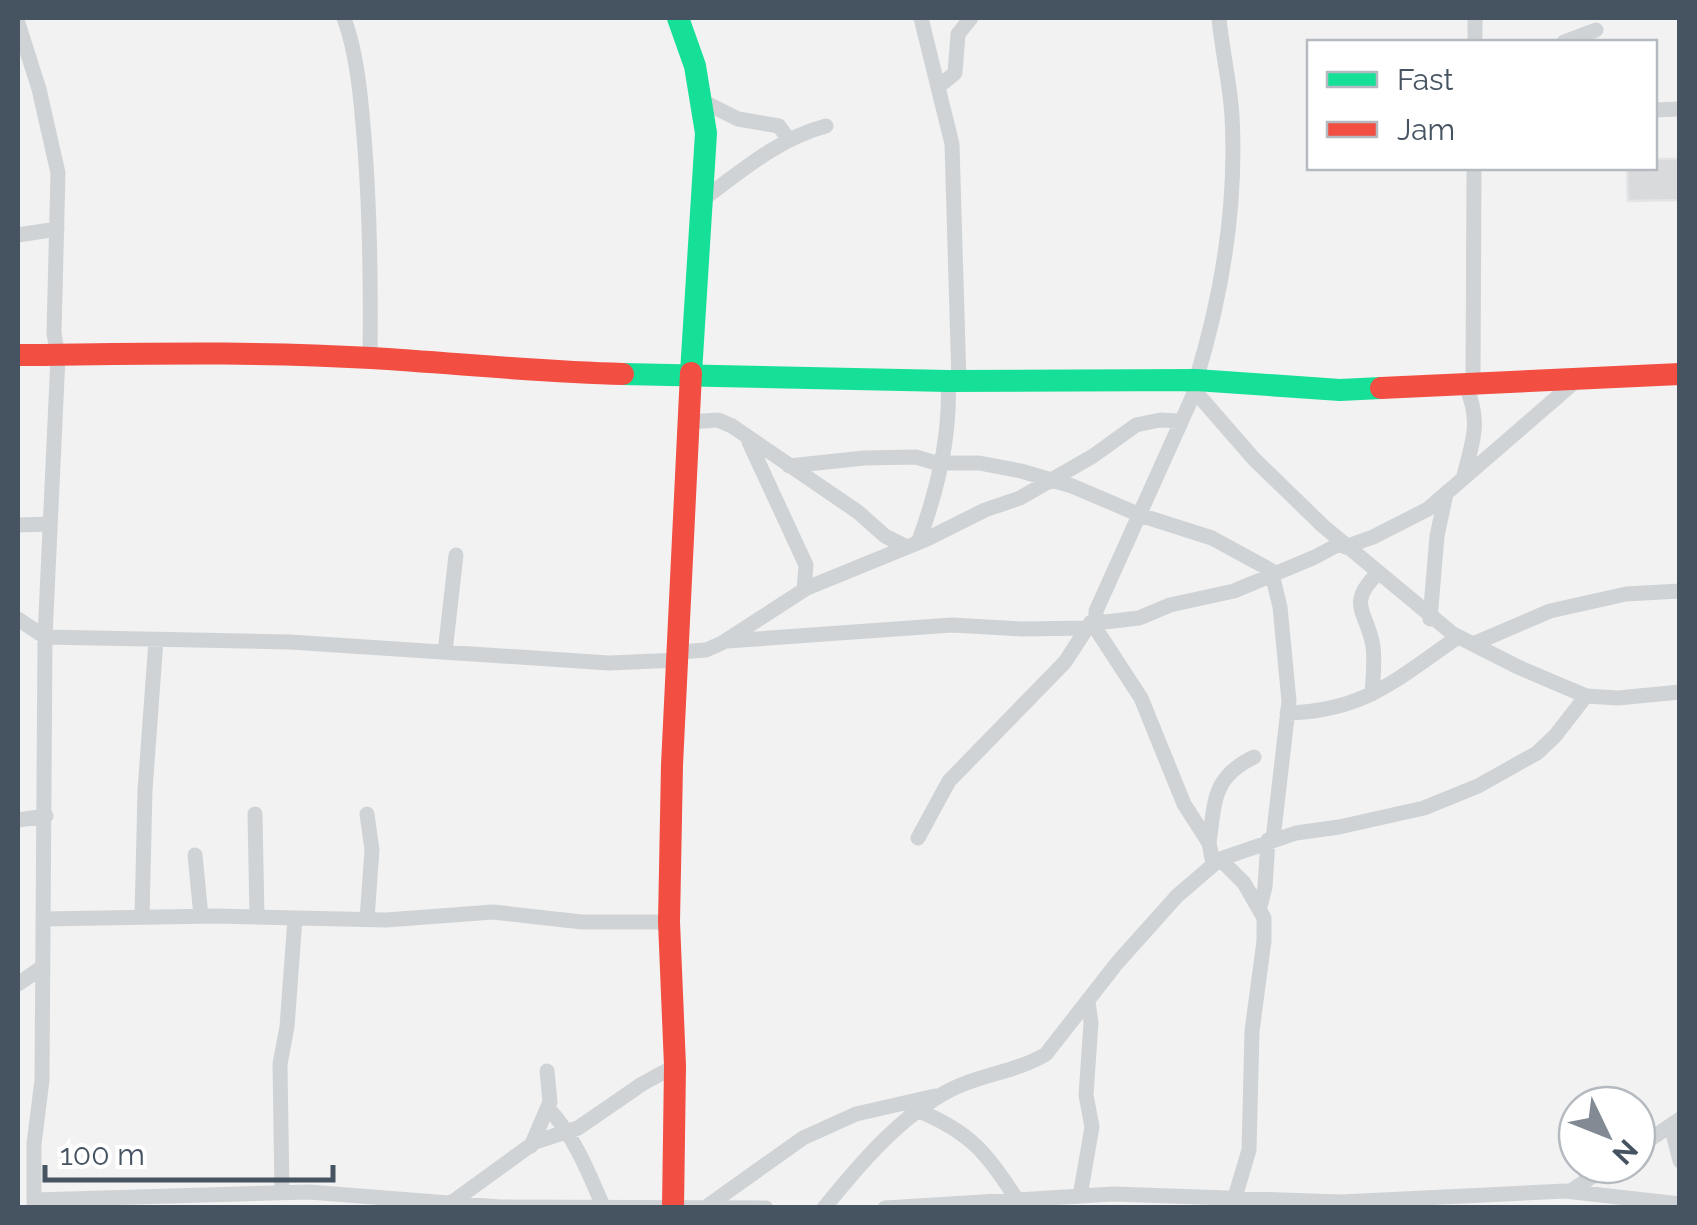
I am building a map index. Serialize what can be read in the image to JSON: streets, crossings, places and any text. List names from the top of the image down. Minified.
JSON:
{"legend":["Fast","Jam"],"scale_bar":"100 m","north":"bottom right"}
